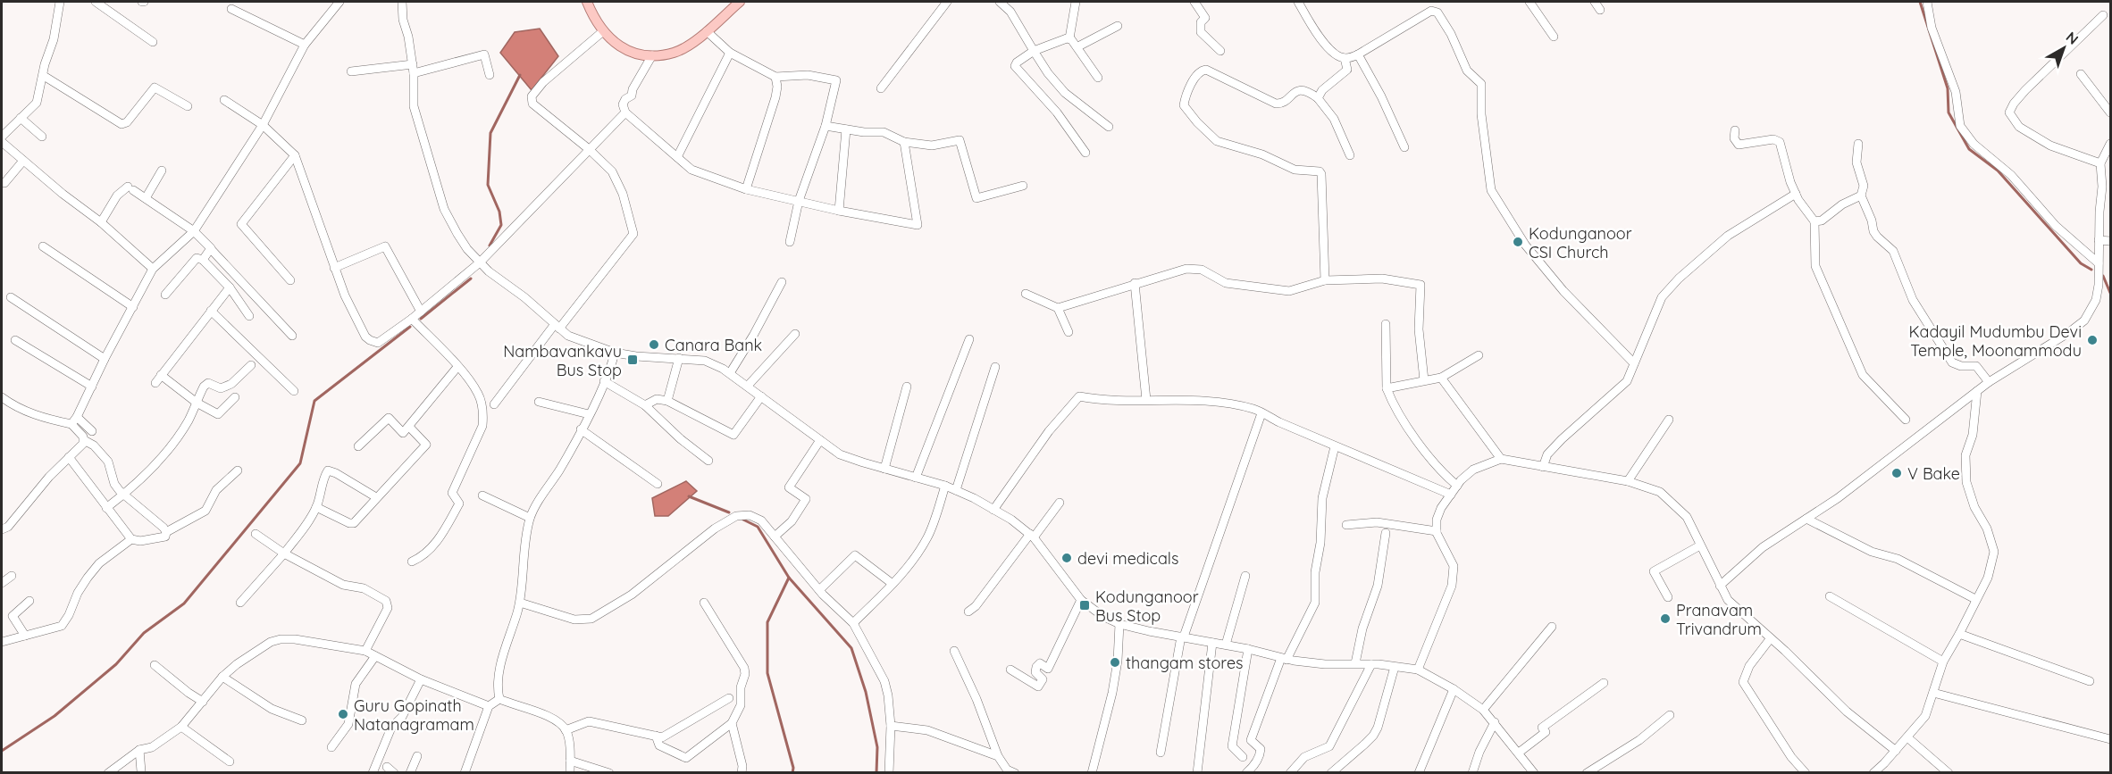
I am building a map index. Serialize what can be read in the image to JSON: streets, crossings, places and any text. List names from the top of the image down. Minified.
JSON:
{"places":{"other":["Kodunganoor CSI Church","Kadayil Mudumbu Devi Temple, Moonammodu","Canara Bank","V Bake","devi medicals","Pranavam Trivandrum","thangam stores","Guru Gopinath Natanagramam"],"transit":["Nambavankavu Bus Stop","Kodunganoor Bus Stop"]},"north":"top right"}
